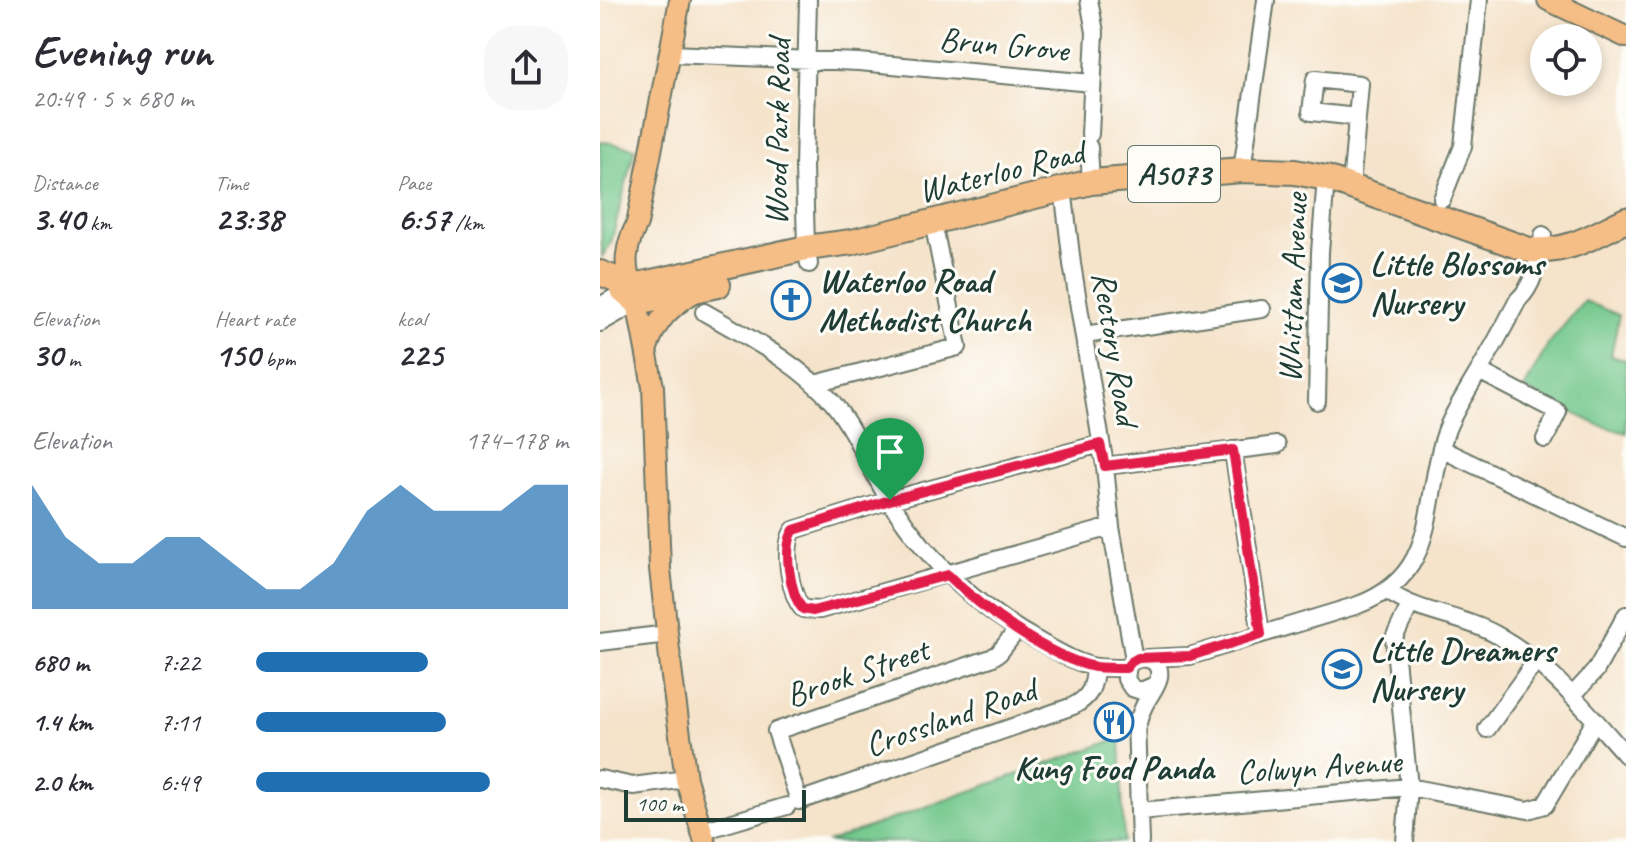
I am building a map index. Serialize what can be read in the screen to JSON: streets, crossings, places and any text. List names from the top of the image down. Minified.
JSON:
{"streets":{"highway":["Waterloo Road","A5073"],"street":["Brun Grove","Wood Park Road","Whittam Avenue","Rectory Road","Brook Street","Crossland Road","Colwyn Avenue"]},"crossings":[["Brun Grove","Wood Park Road"],["Wood Park Road","Waterloo Road"],["Waterloo Road","Whittam Avenue"],["Waterloo Road","Rectory Road"],["Brook Street","Crossland Road"]],"places":{"school or university":["Little Blossoms Nursery","Little Dreamers Nursery"],"church":["Waterloo Road Methodist Church"],"restaurant":["Kung Food Panda"]},"scale_bar":"100 m","page":{"heading":["Evening run","20:49 · 5 × 680 m"],"stats":[["Distance","3.40 km"],["Time","23:38"],["Pace","6:57 /km"],["Elevation","30 m"],["Heart rate","150 bpm"],["kcal","225"]],"chart":["Elevation","174–178 m"],"list":[{"name":"680 m","note":"7:22"},{"name":"1.4 km","note":"7:11"},{"name":"2.0 km","note":"6:49"}],"scale":"100 m"}}
